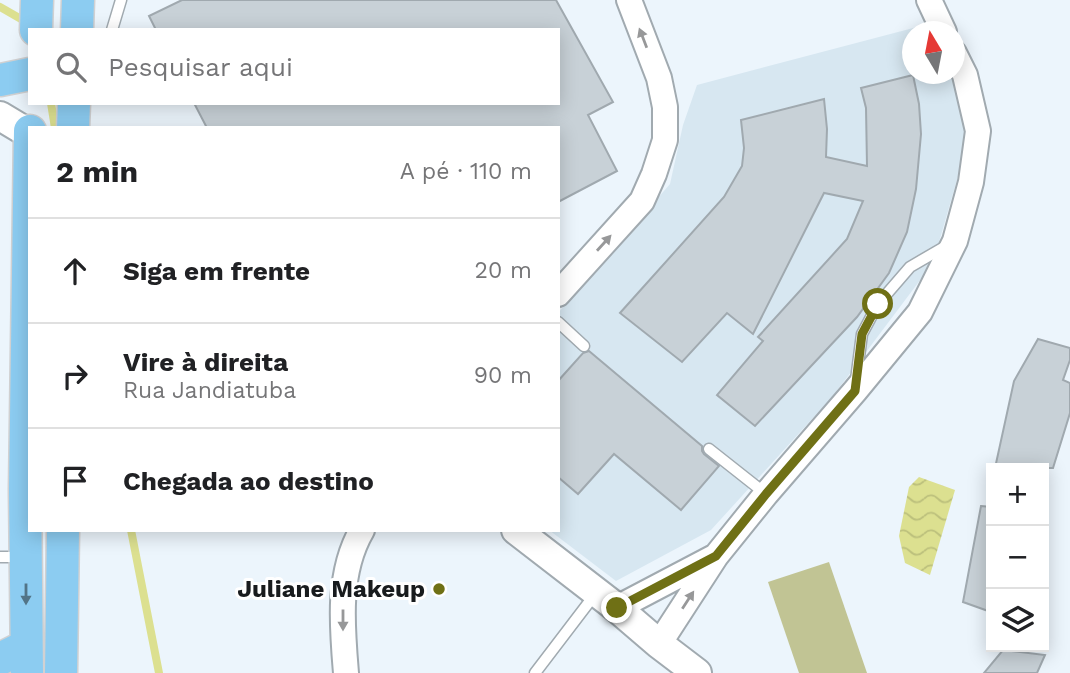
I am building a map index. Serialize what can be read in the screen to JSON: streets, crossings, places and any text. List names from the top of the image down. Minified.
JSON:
{"places":["Juliane Makeup"],"north":"top","page":{"search":"Pesquisar aqui","heading":["2 min","A pé · 110 m"],"list":[["Siga em frente","20 m"],["Vire à direita","Rua Jandiatuba","90 m"],"Chegada ao destino"],"map_buttons":["+","−"]}}
